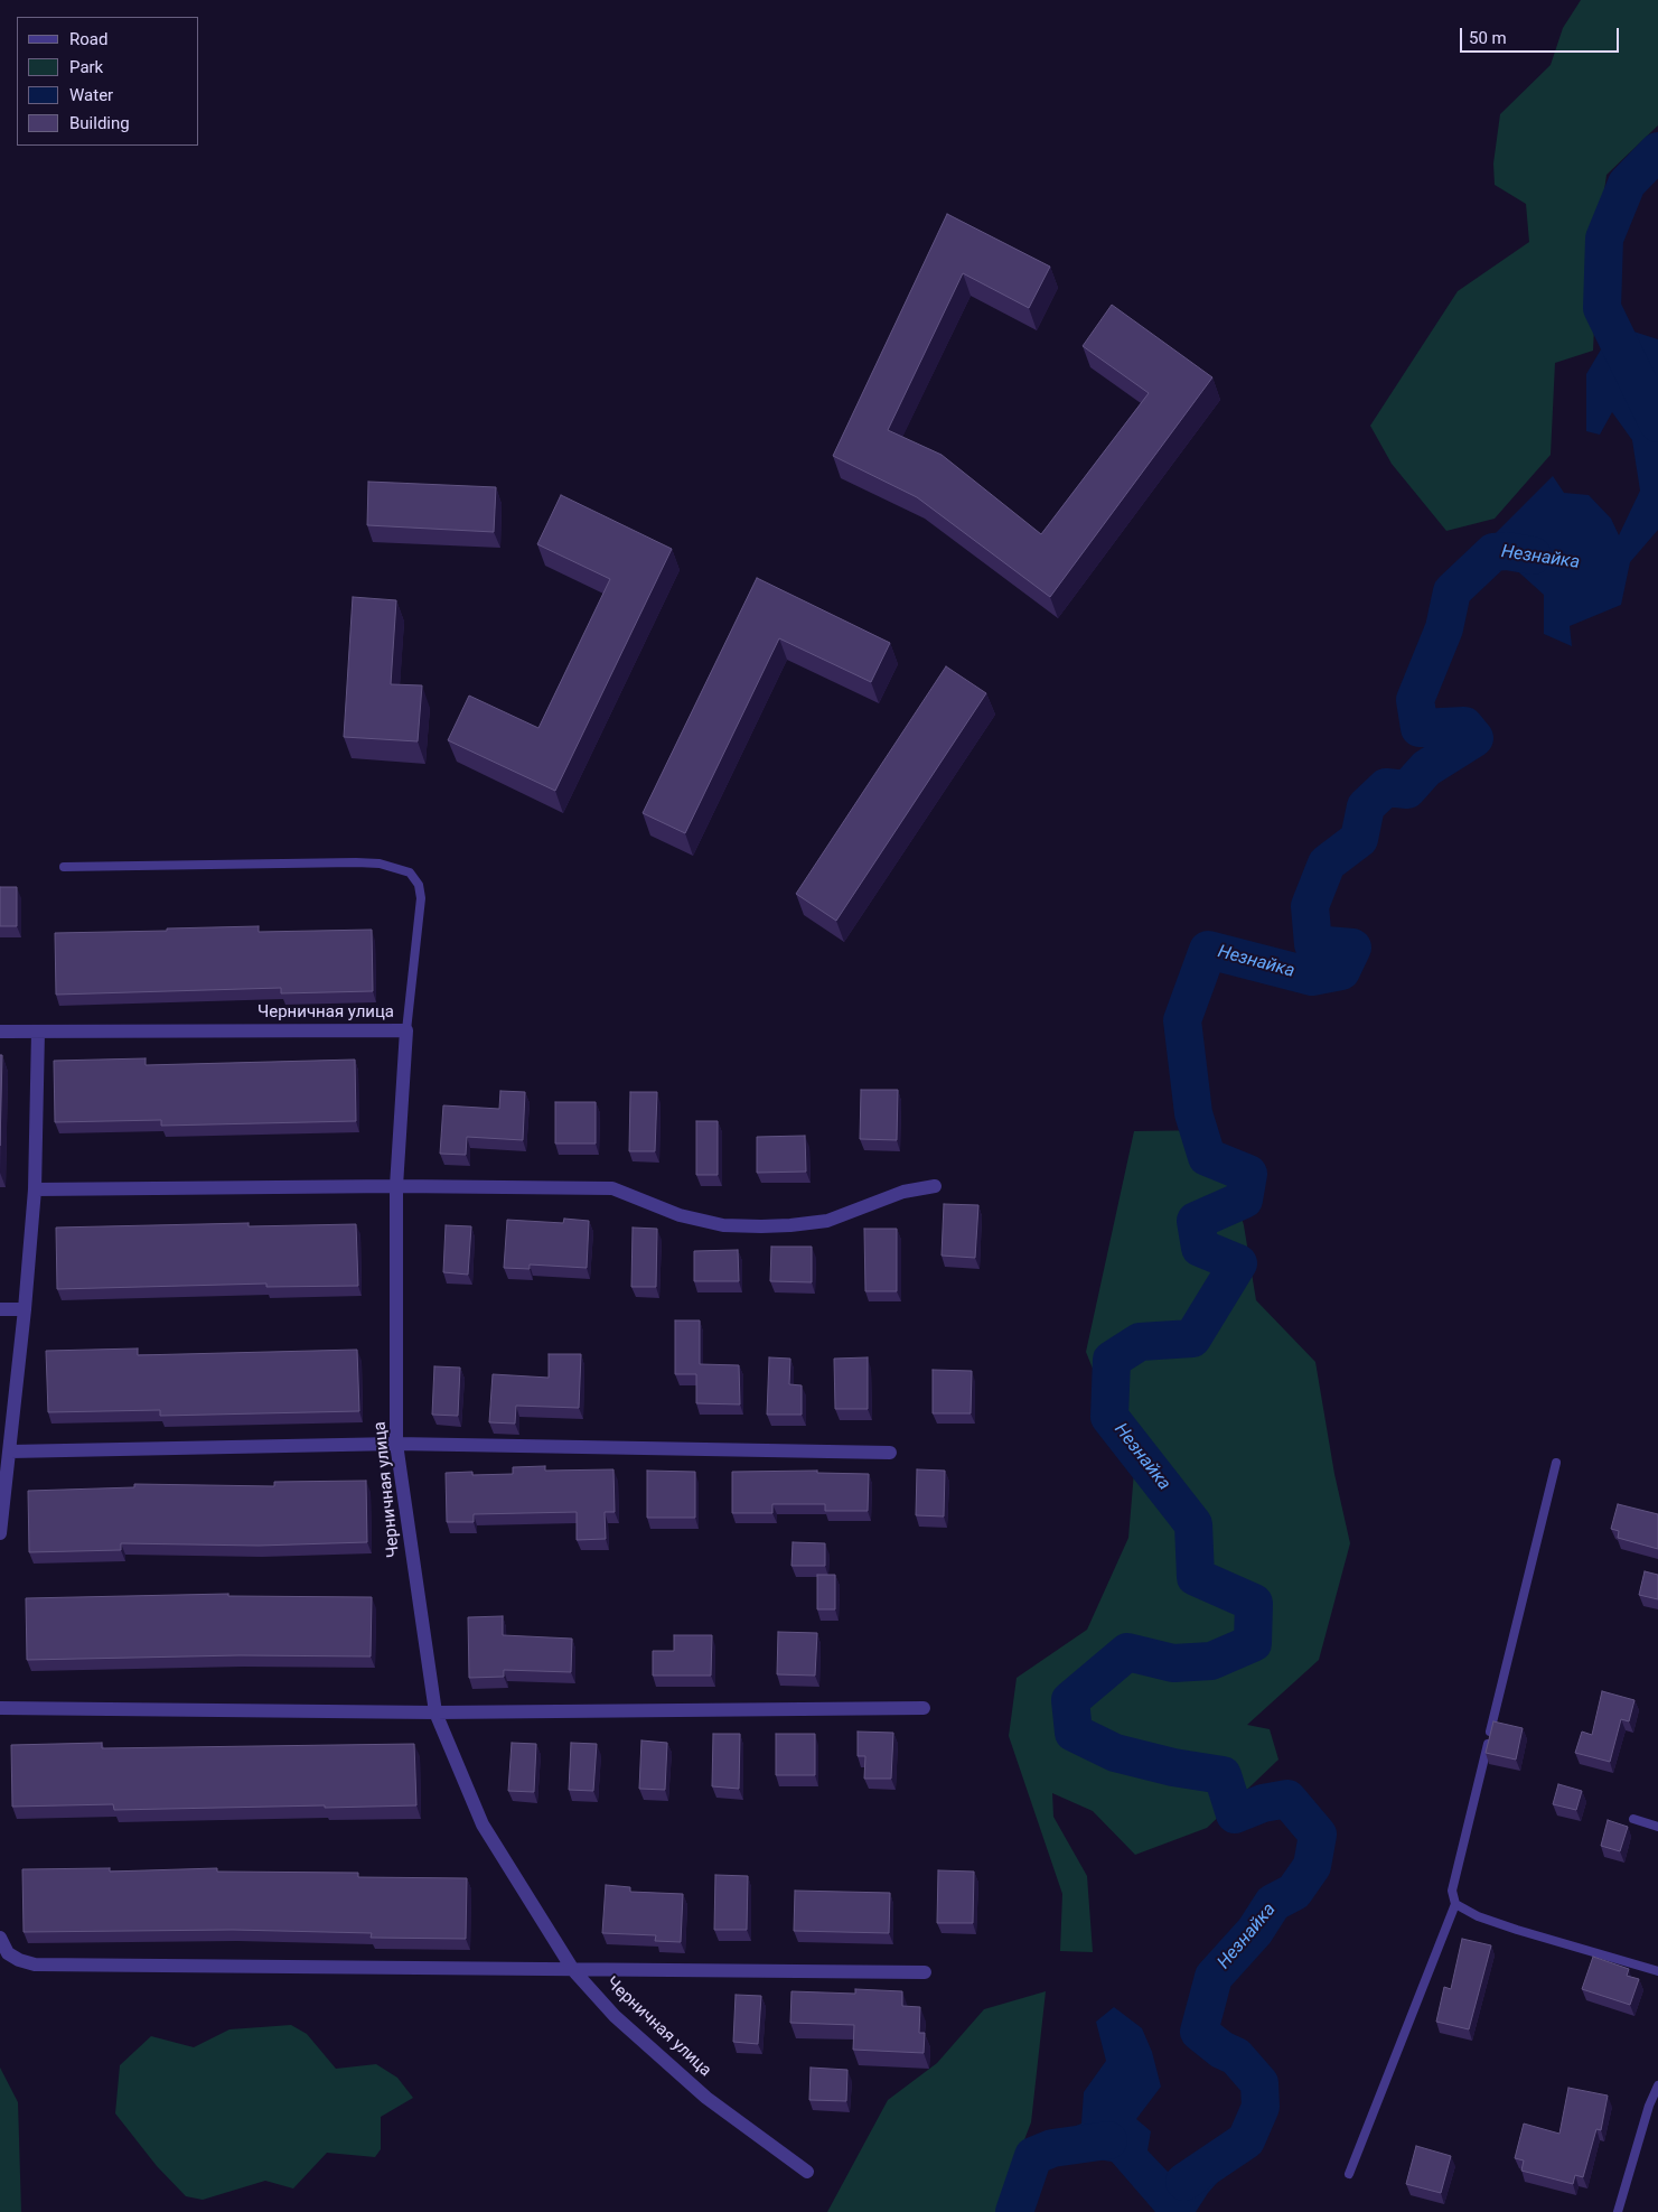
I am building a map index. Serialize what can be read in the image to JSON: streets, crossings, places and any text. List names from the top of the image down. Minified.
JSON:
{"streets":{"street":["Черничная улица"]},"water":["Незнайка"],"legend":["Road","Park","Water","Building"],"scale_bar":"50 m"}
